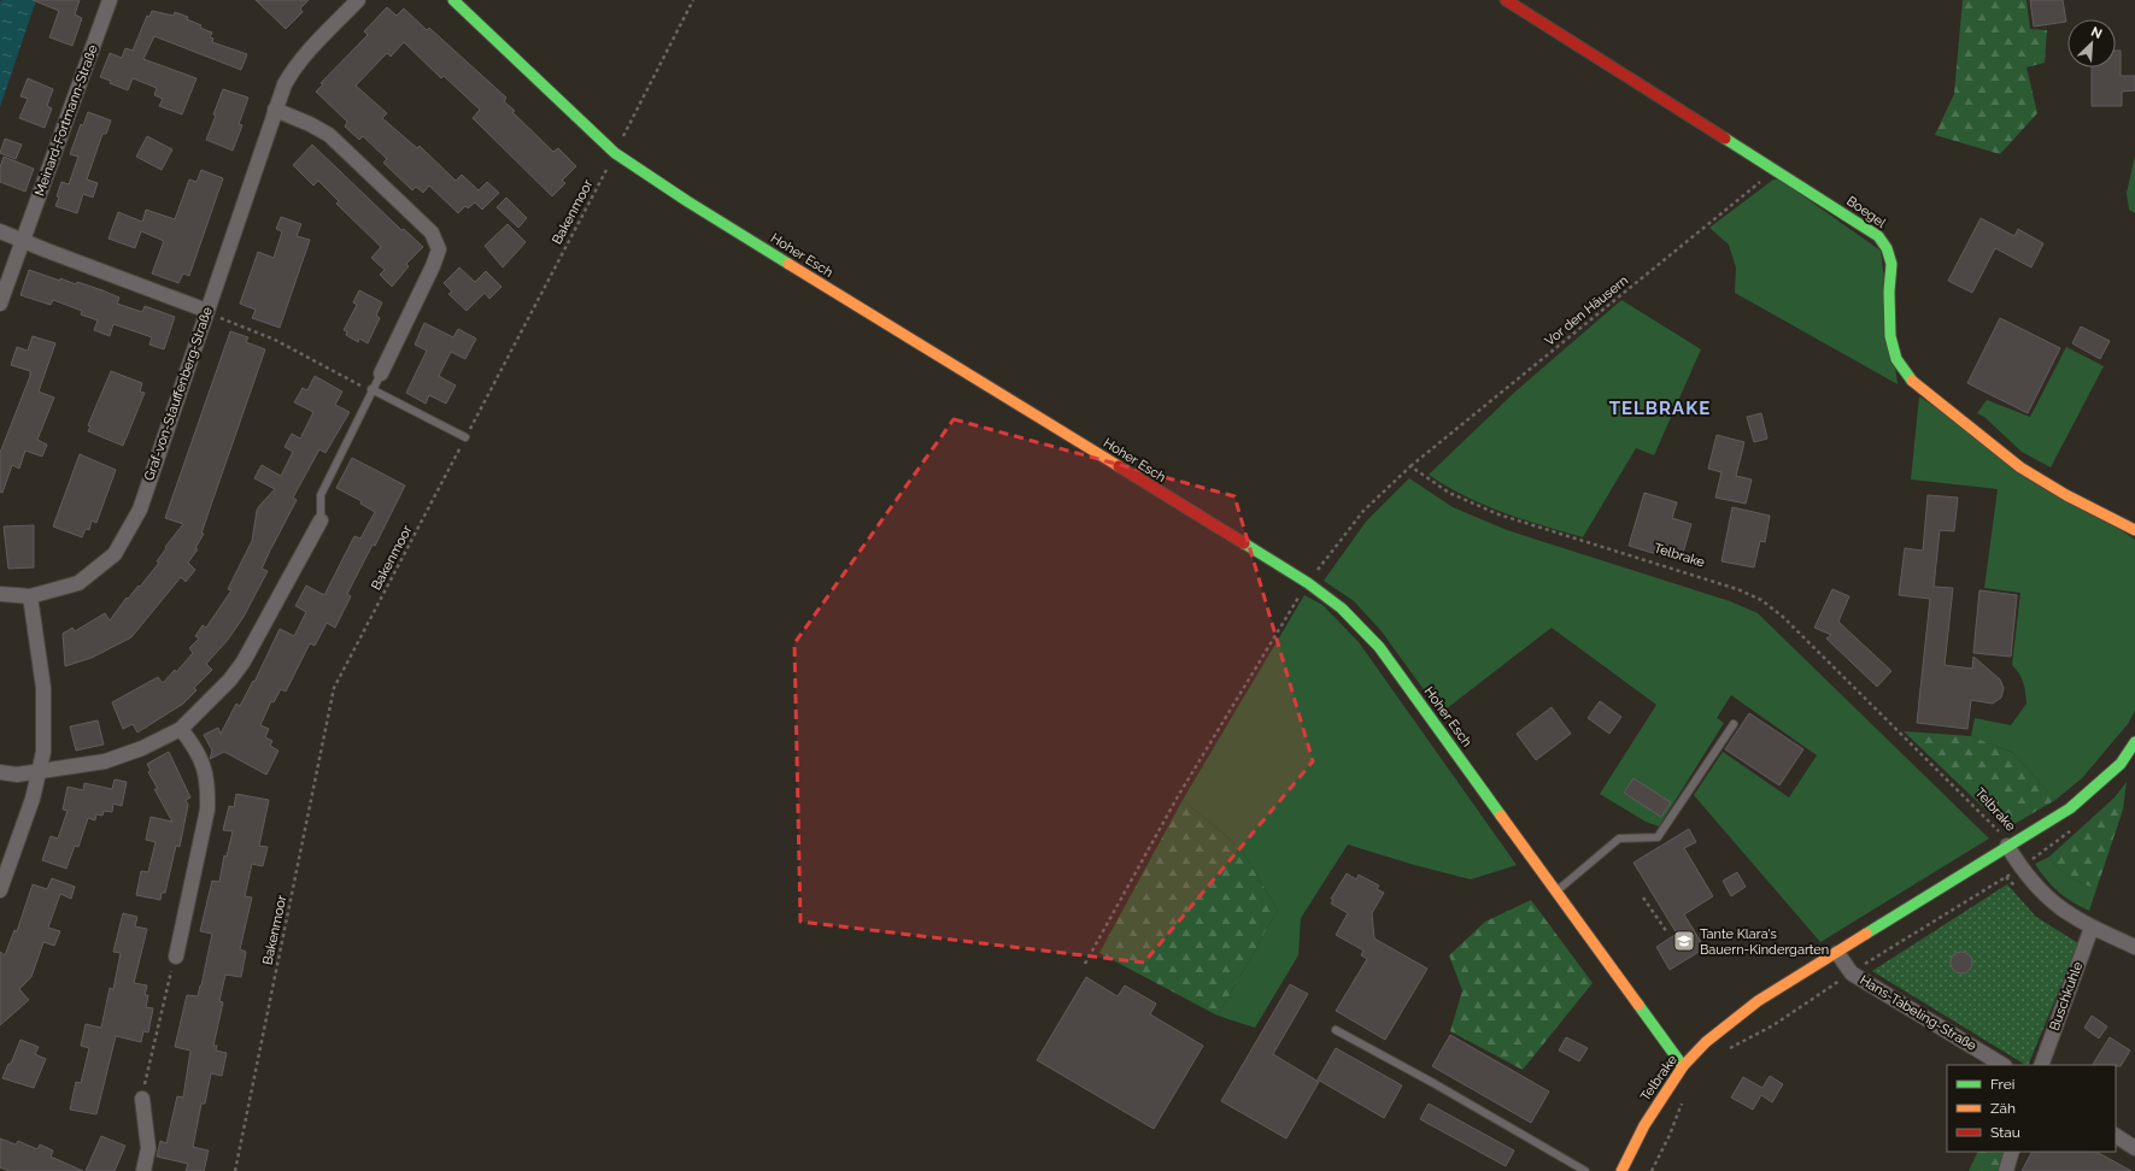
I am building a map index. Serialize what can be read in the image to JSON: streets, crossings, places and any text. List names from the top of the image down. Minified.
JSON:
{"streets":{"street":["Meinard-Fortmann-Straße","Boegel","Hoher Esch","Graf-von-Stauffenberg-Straße","Telbrake","Buschkuhle","Hans-Tabeling-Straße"],"path":["Bakenmoor","Vor den Häusern"]},"crossings":[["Bakenmoor","Hoher Esch"],["Boegel","Vor den Häusern"],["Hoher Esch","Telbrake"],["Vor den Häusern","Telbrake"],["Telbrake","Hans-Tabeling-Straße"]],"districts":["TELBRAKE"],"places":{"school or university":["Tante Klara's Bauern-Kindergarten"]},"legend":["Frei","Zäh","Stau"],"north":"top right"}
